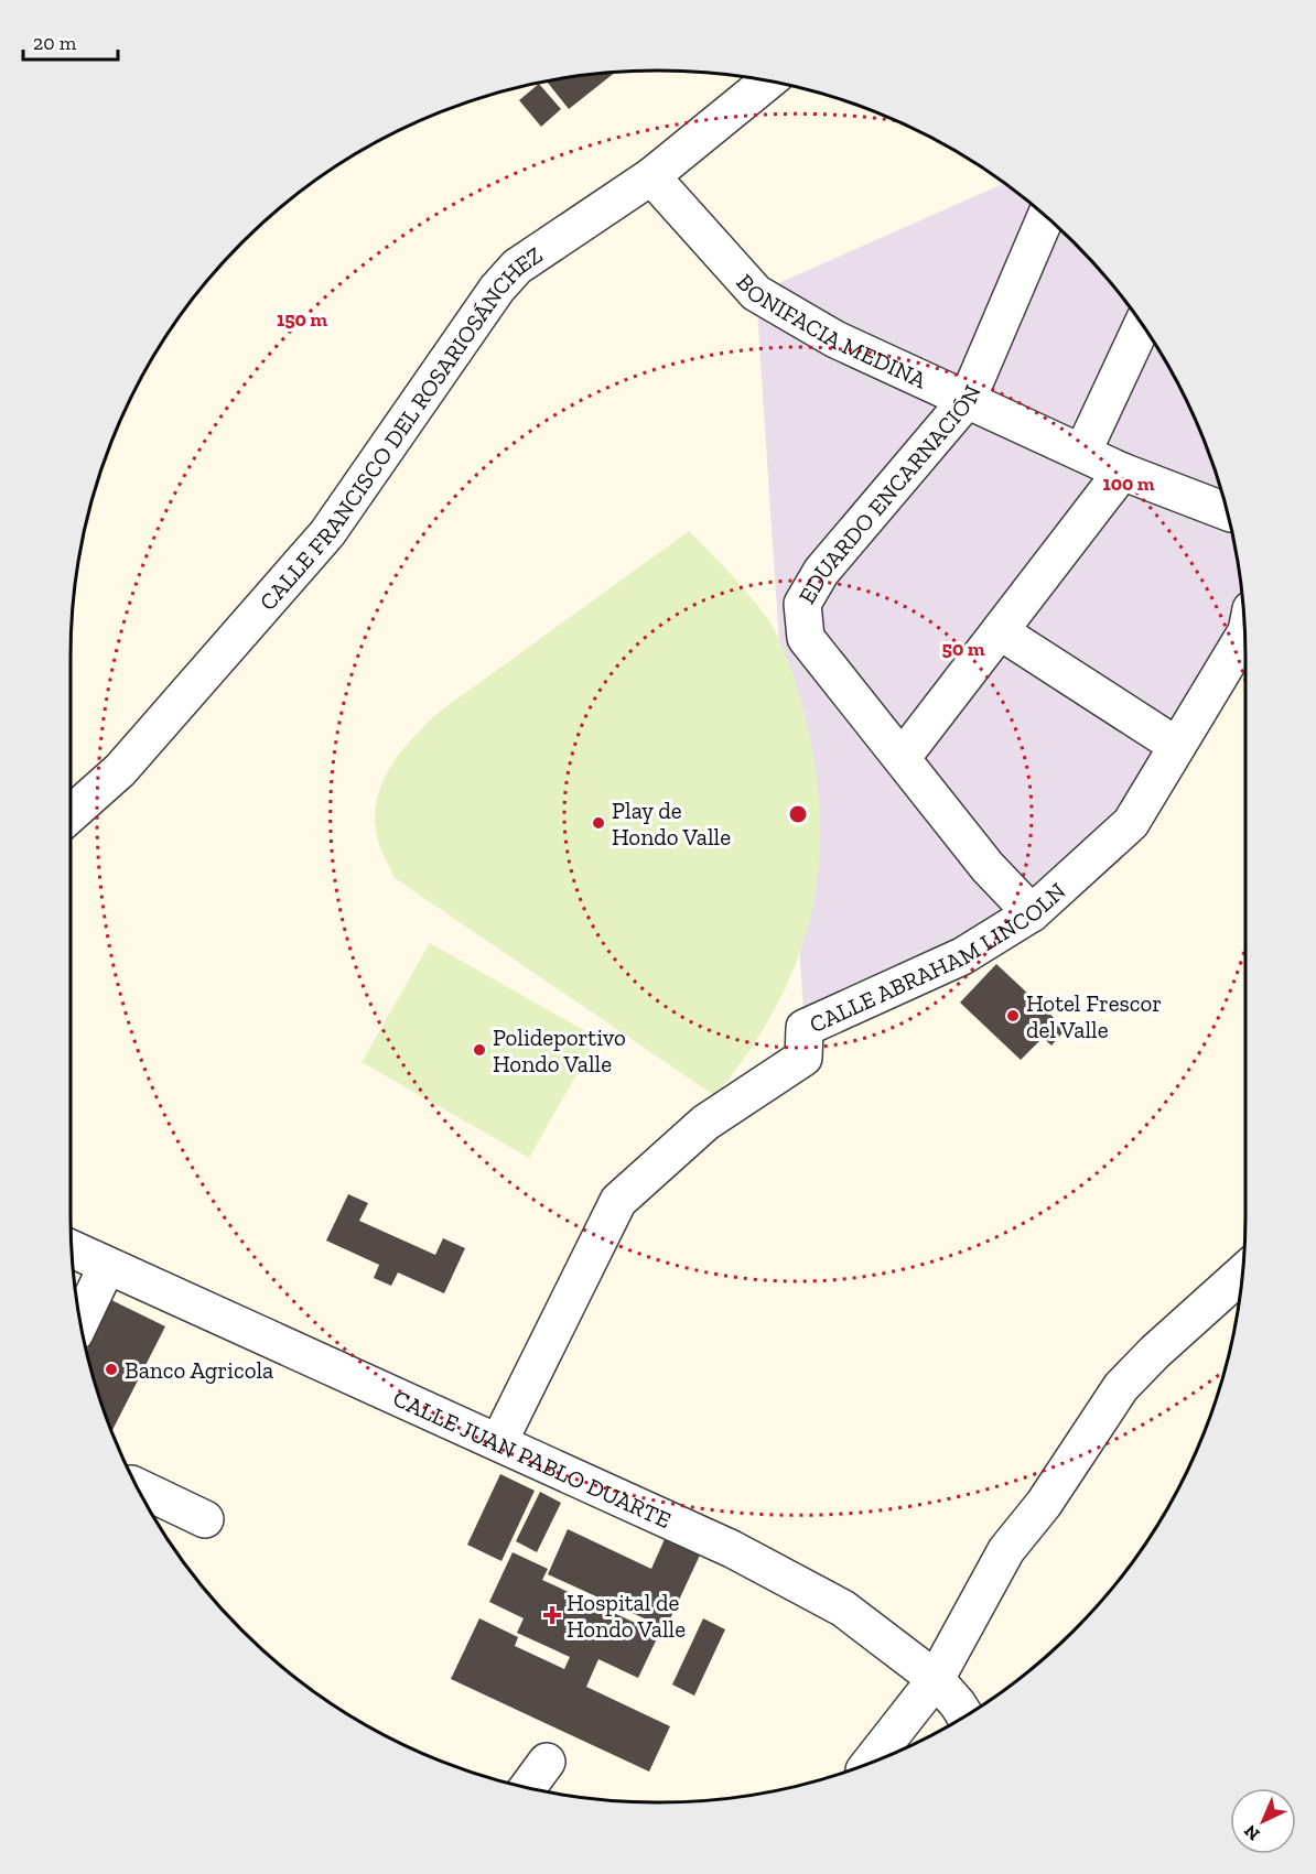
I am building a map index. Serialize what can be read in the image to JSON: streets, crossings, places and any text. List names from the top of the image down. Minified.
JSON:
{"streets":{"street":["BONIFACIA MEDINA","CALLE FRANCISCO DEL ROSARIOSÁNCHEZ","EDUARDO ENCARNACIÓN","CALLE ABRAHAM LINCOLN","CALLE JUAN PABLO DUARTE"]},"crossings":[["BONIFACIA MEDINA","CALLE FRANCISCO DEL ROSARIOSÁNCHEZ"],["BONIFACIA MEDINA","EDUARDO ENCARNACIÓN"],["EDUARDO ENCARNACIÓN","CALLE ABRAHAM LINCOLN"],["CALLE ABRAHAM LINCOLN","CALLE JUAN PABLO DUARTE"]],"places":{"other":["Play de Hondo Valle","Hotel Frescor del Valle","Polideportivo Hondo Valle","Banco Agricola"],"health":["Hospital de Hondo Valle"]},"scale_bar":"20 m","north":"bottom left","rings":["150 m","100 m","50 m"]}
